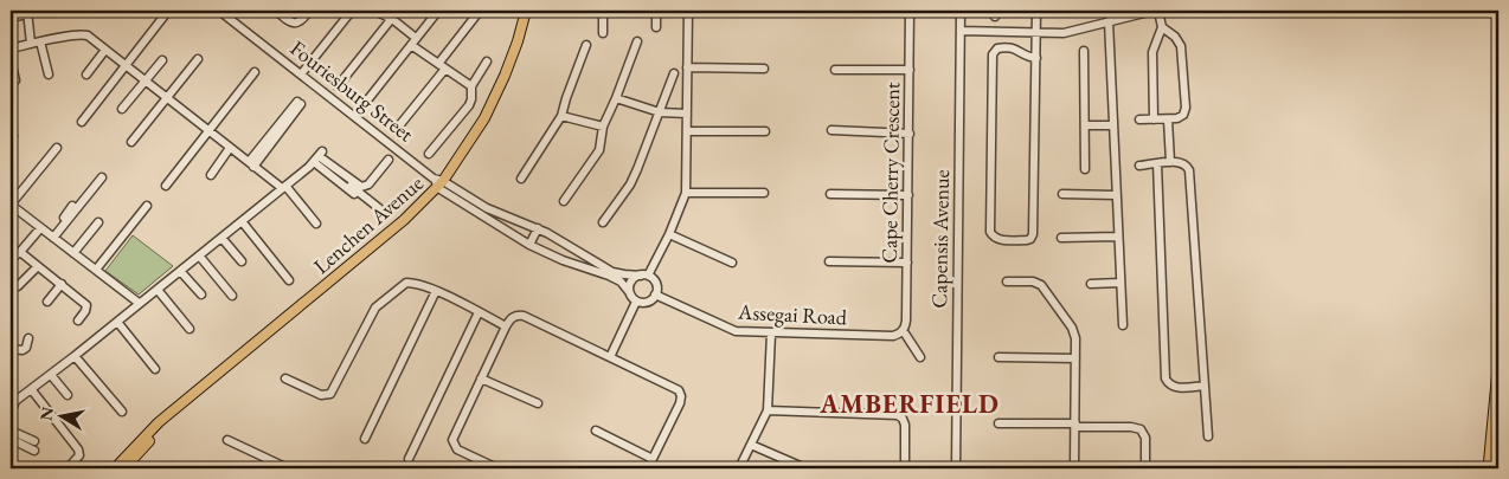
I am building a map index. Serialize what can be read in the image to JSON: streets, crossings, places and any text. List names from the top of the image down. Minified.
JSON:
{"streets":{"main road":["Lenchen Avenue"],"street":["Fouriesburg Street","Cape Cherry Crescent","Capensis Avenue","Assegai Road"]},"crossings":[["Fouriesburg Street","Lenchen Avenue"],["Cape Cherry Crescent","Assegai Road"]],"districts":["AMBERFIELD"],"north":"left"}
